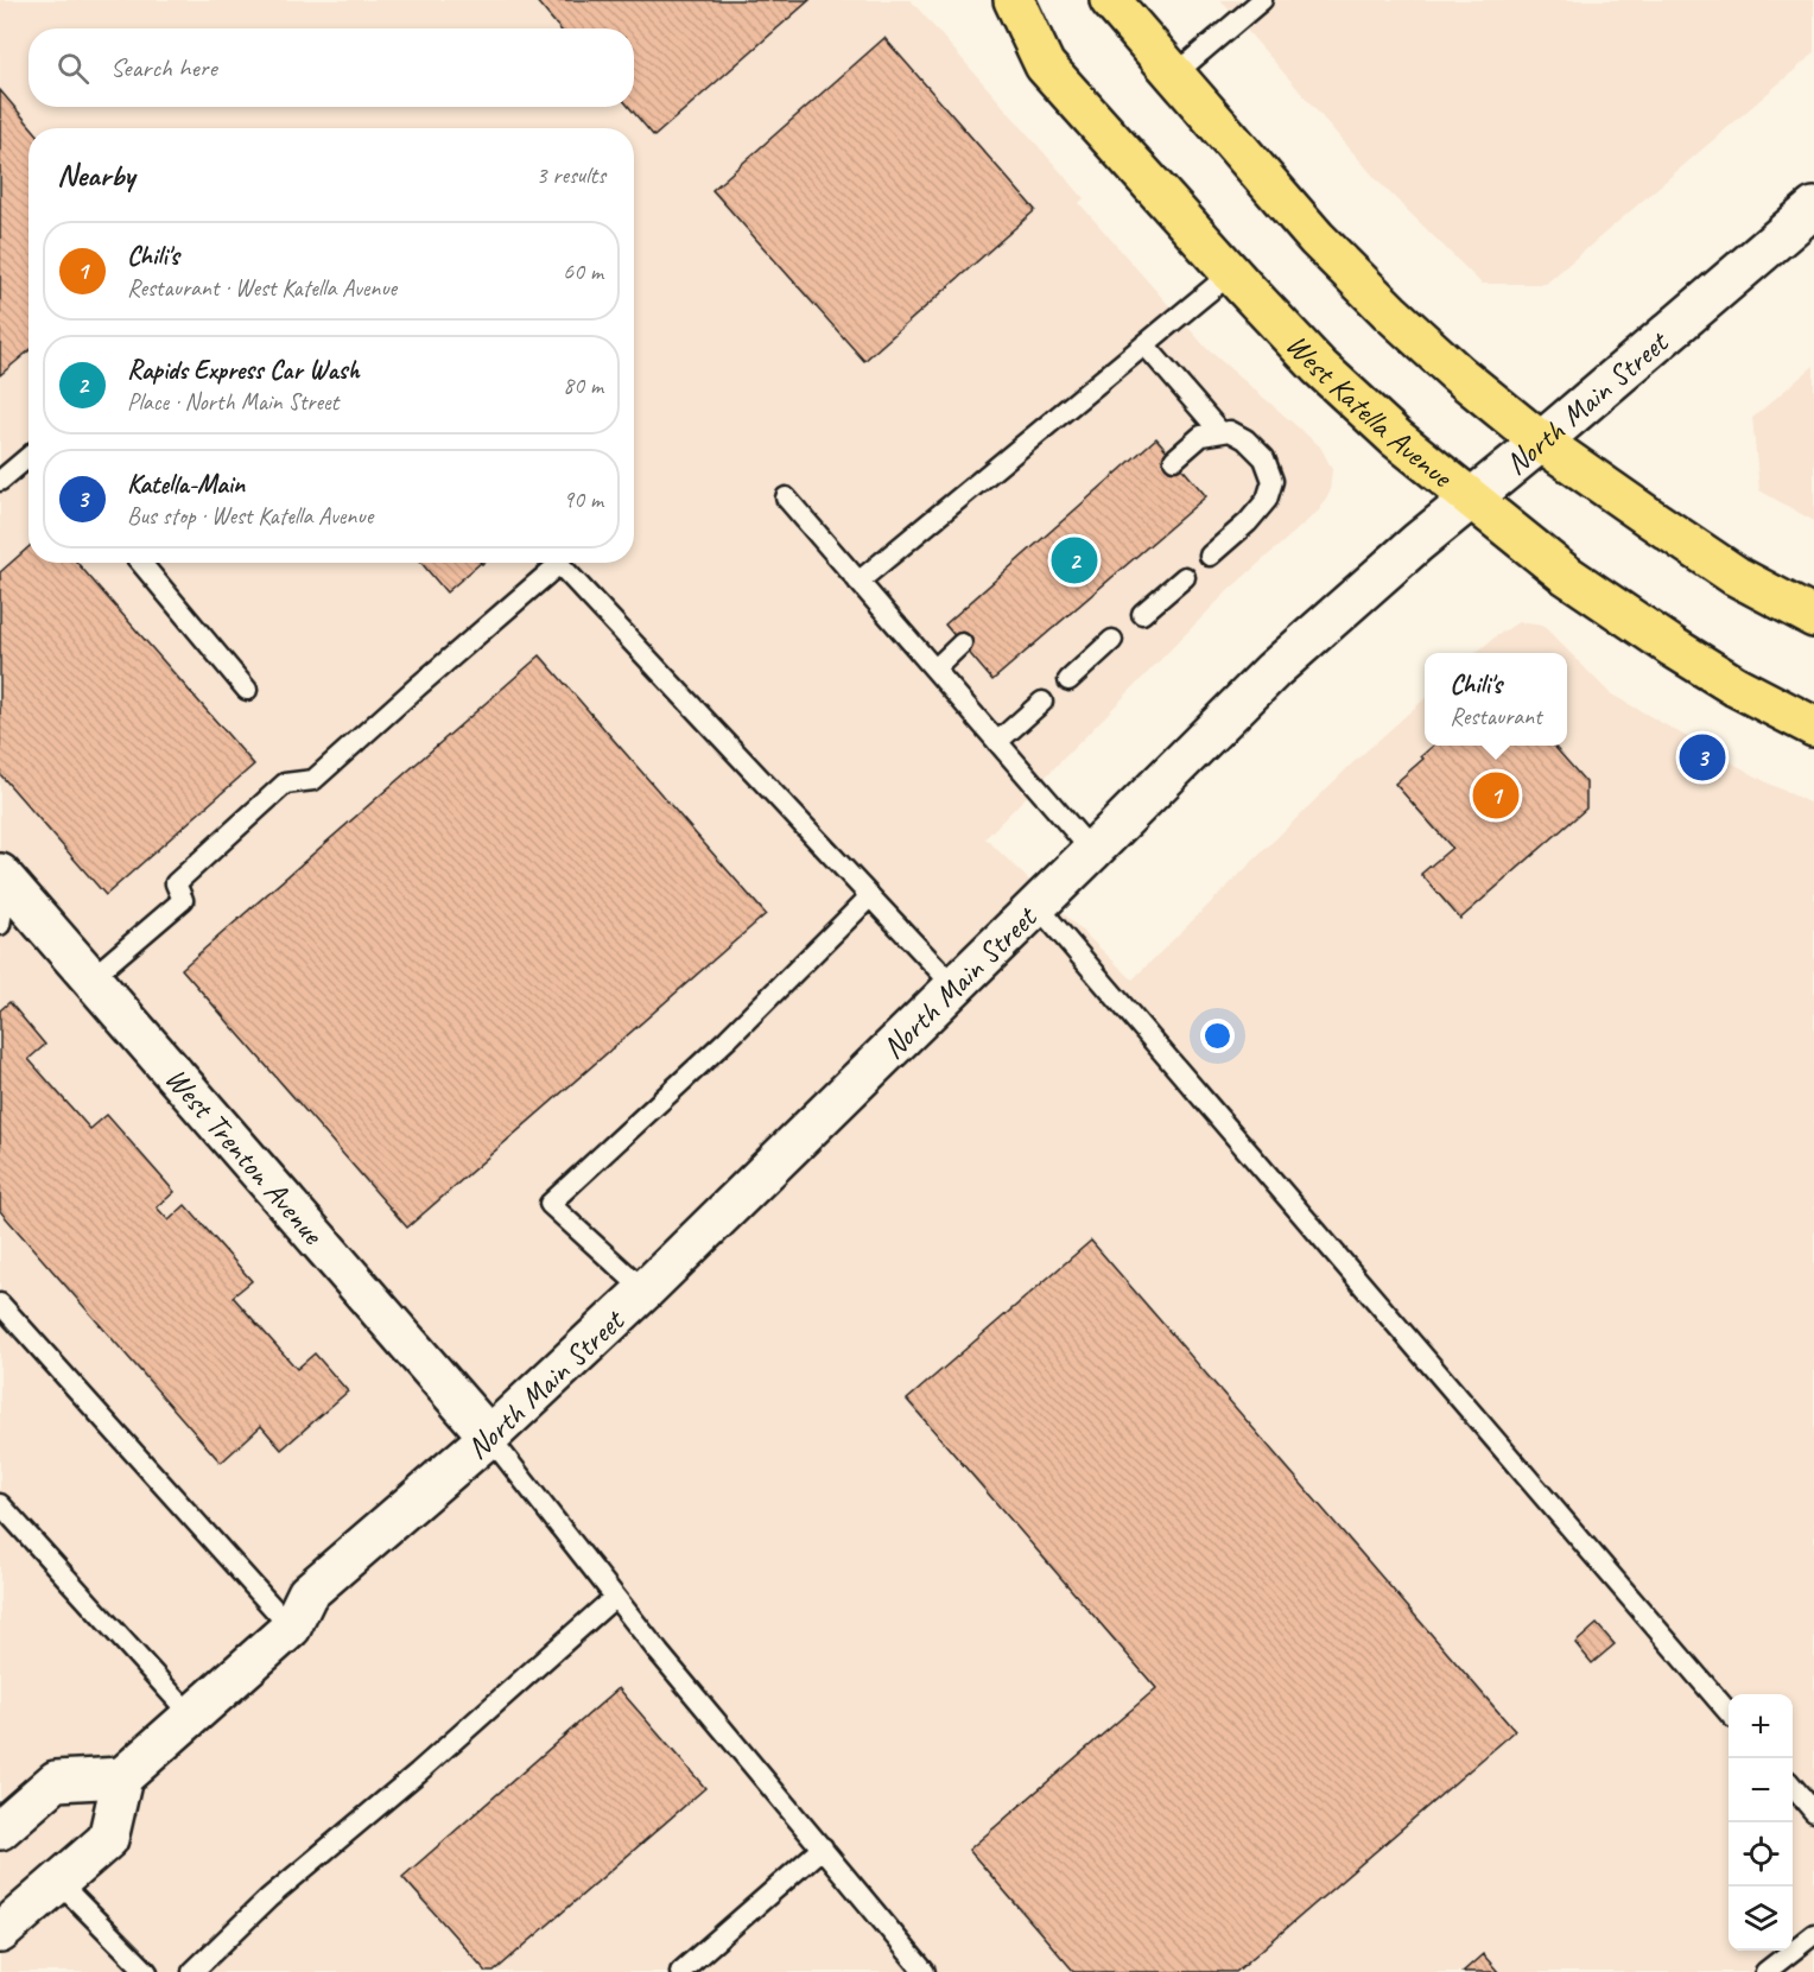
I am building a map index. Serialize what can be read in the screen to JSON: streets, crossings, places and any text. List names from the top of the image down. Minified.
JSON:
{"streets":{"main road":["North Main Street","West Katella Avenue","West Trenton Avenue"]},"crossings":[["North Main Street","West Katella Avenue"],["North Main Street","West Trenton Avenue"]],"page":{"search":"Search here","heading":["Nearby","3 results"],"list":[{"mark":"1","name":"Chili's","note":"Restaurant · West Katella Avenue","value":"60 m"},{"mark":"2","name":"Rapids Express Car Wash","note":"Place · North Main Street","value":"80 m"},{"mark":"3","name":"Katella-Main","note":"Bus stop · West Katella Avenue","value":"90 m"}],"pins":["2","3","1"],"popup":["Chili's","Restaurant"],"map_buttons":["+","−"]}}
